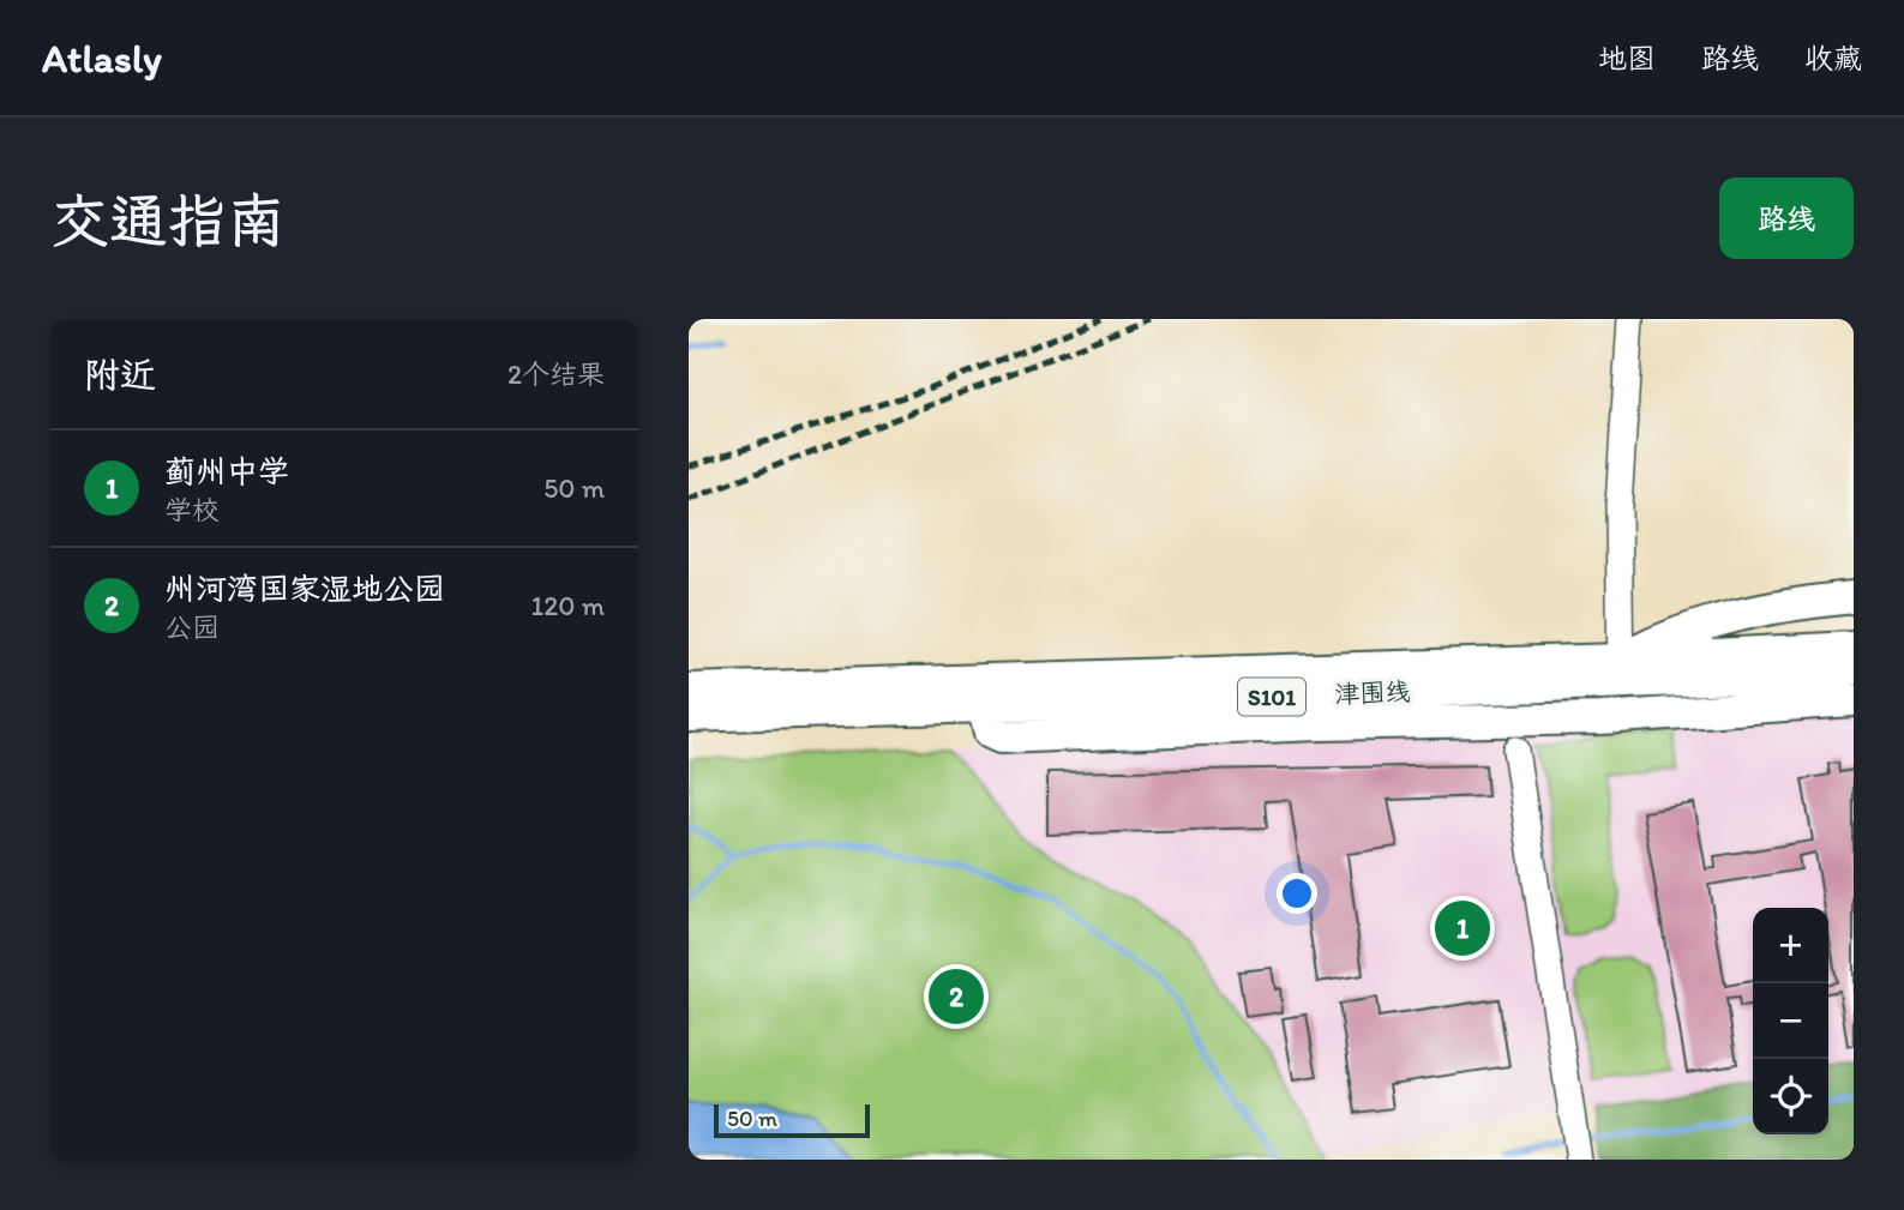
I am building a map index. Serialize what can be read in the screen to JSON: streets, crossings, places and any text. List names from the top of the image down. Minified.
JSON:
{"streets":{"main road":["津围线","S101"]},"scale_bar":"50 m","page":{"header":"Atlasly","nav":["地图","路线","收藏"],"buttons":"路线","title":"交通指南","heading":["附近","2个结果"],"list":[{"mark":"1","name":"蓟州中学","note":"学校","value":"50 m"},{"mark":"2","name":"州河湾国家湿地公园","note":"公园","value":"120 m"}],"pins":["1","2"],"map_buttons":["+","−"],"scale":"50 m"}}
